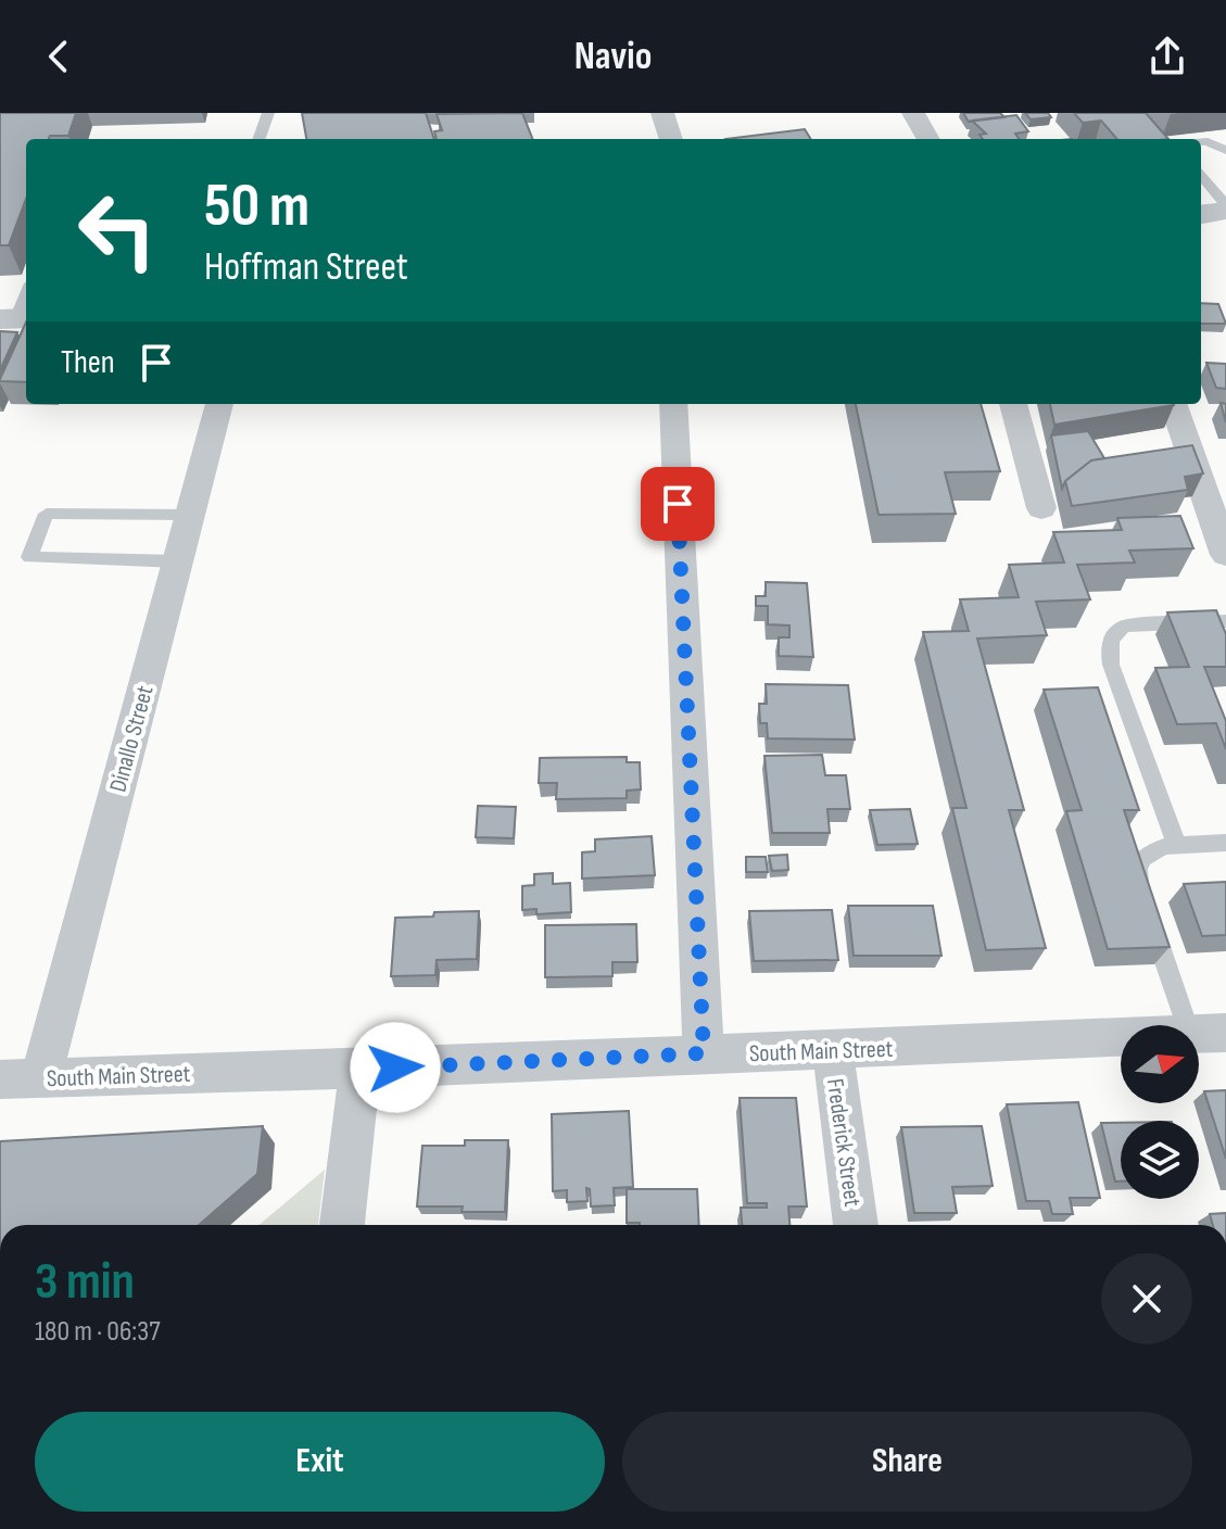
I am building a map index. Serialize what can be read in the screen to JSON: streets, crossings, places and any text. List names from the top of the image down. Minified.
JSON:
{"streets":{"street":["Dinallo Street","South Main Street","Frederick Street"]},"crossings":[["Dinallo Street","South Main Street"],["South Main Street","Frederick Street"]],"north":"right","page":{"header":"Navio","turn":["50 m","Hoffman Street"],"then":"Then","heading":["3 min","180 m · 06:37"],"buttons":["Exit","Share"]}}
